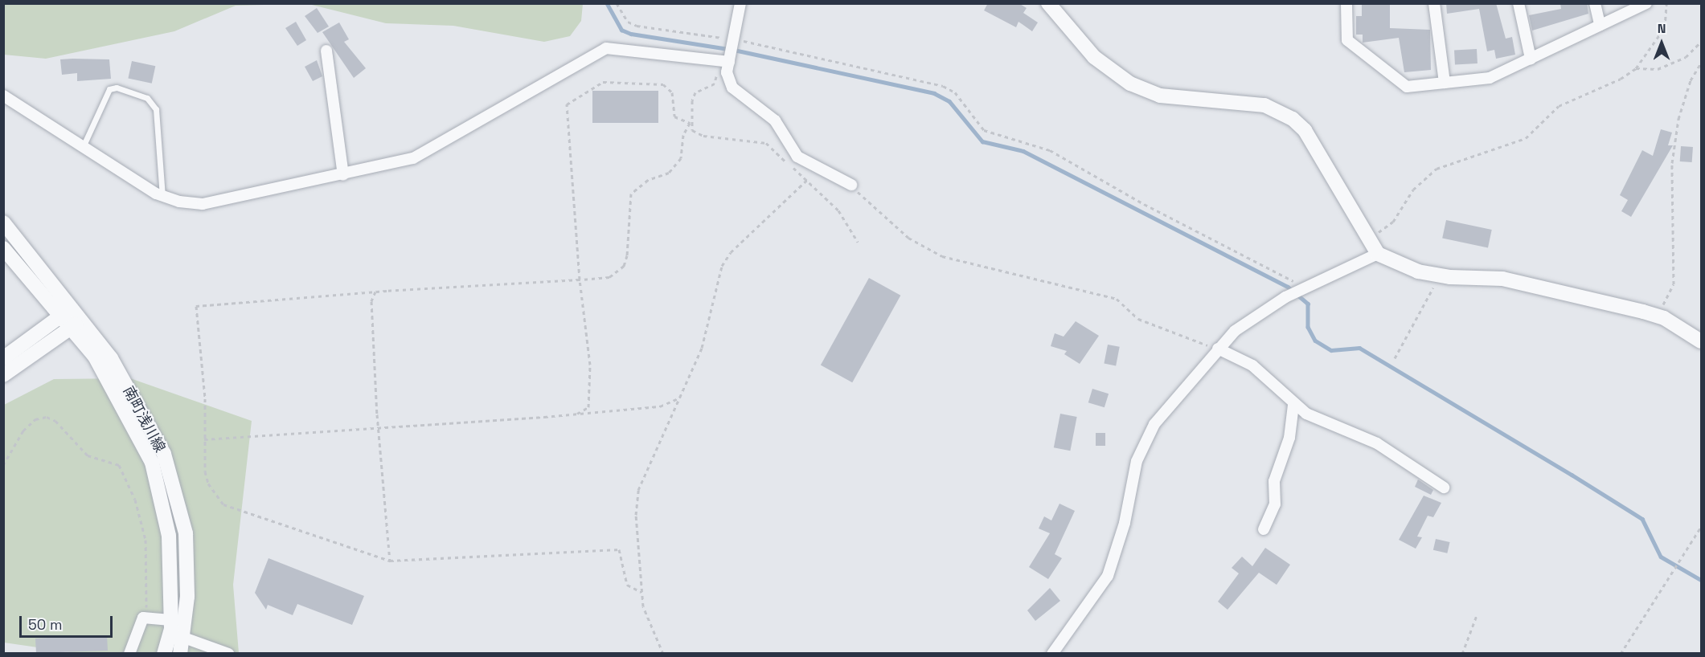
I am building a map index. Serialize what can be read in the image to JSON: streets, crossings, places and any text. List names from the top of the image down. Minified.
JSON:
{"streets":{"street":["南町浅川線"]},"scale_bar":"50 m","north":"top"}
